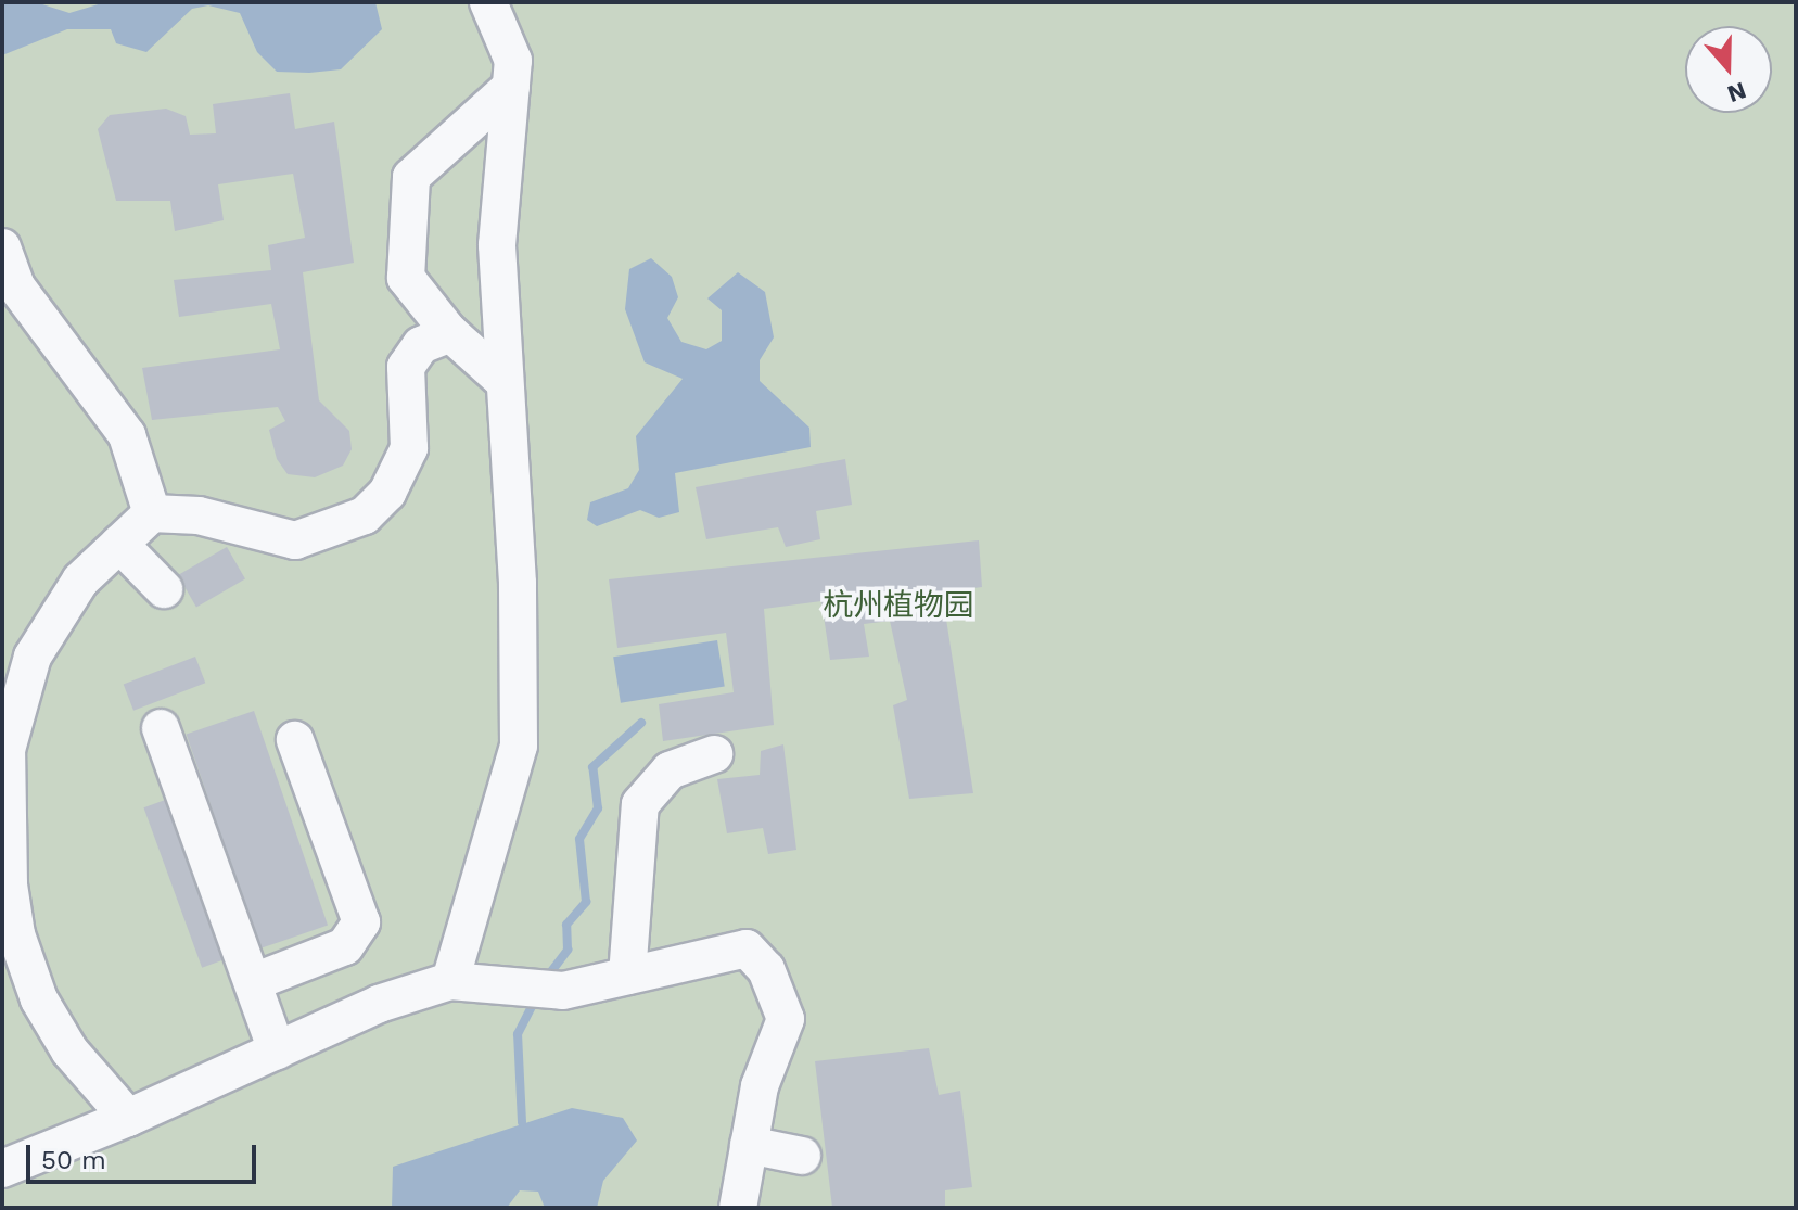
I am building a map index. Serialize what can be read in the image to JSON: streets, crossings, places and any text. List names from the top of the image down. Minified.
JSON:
{"parks":["杭州植物园"],"scale_bar":"50 m","north":"bottom"}
